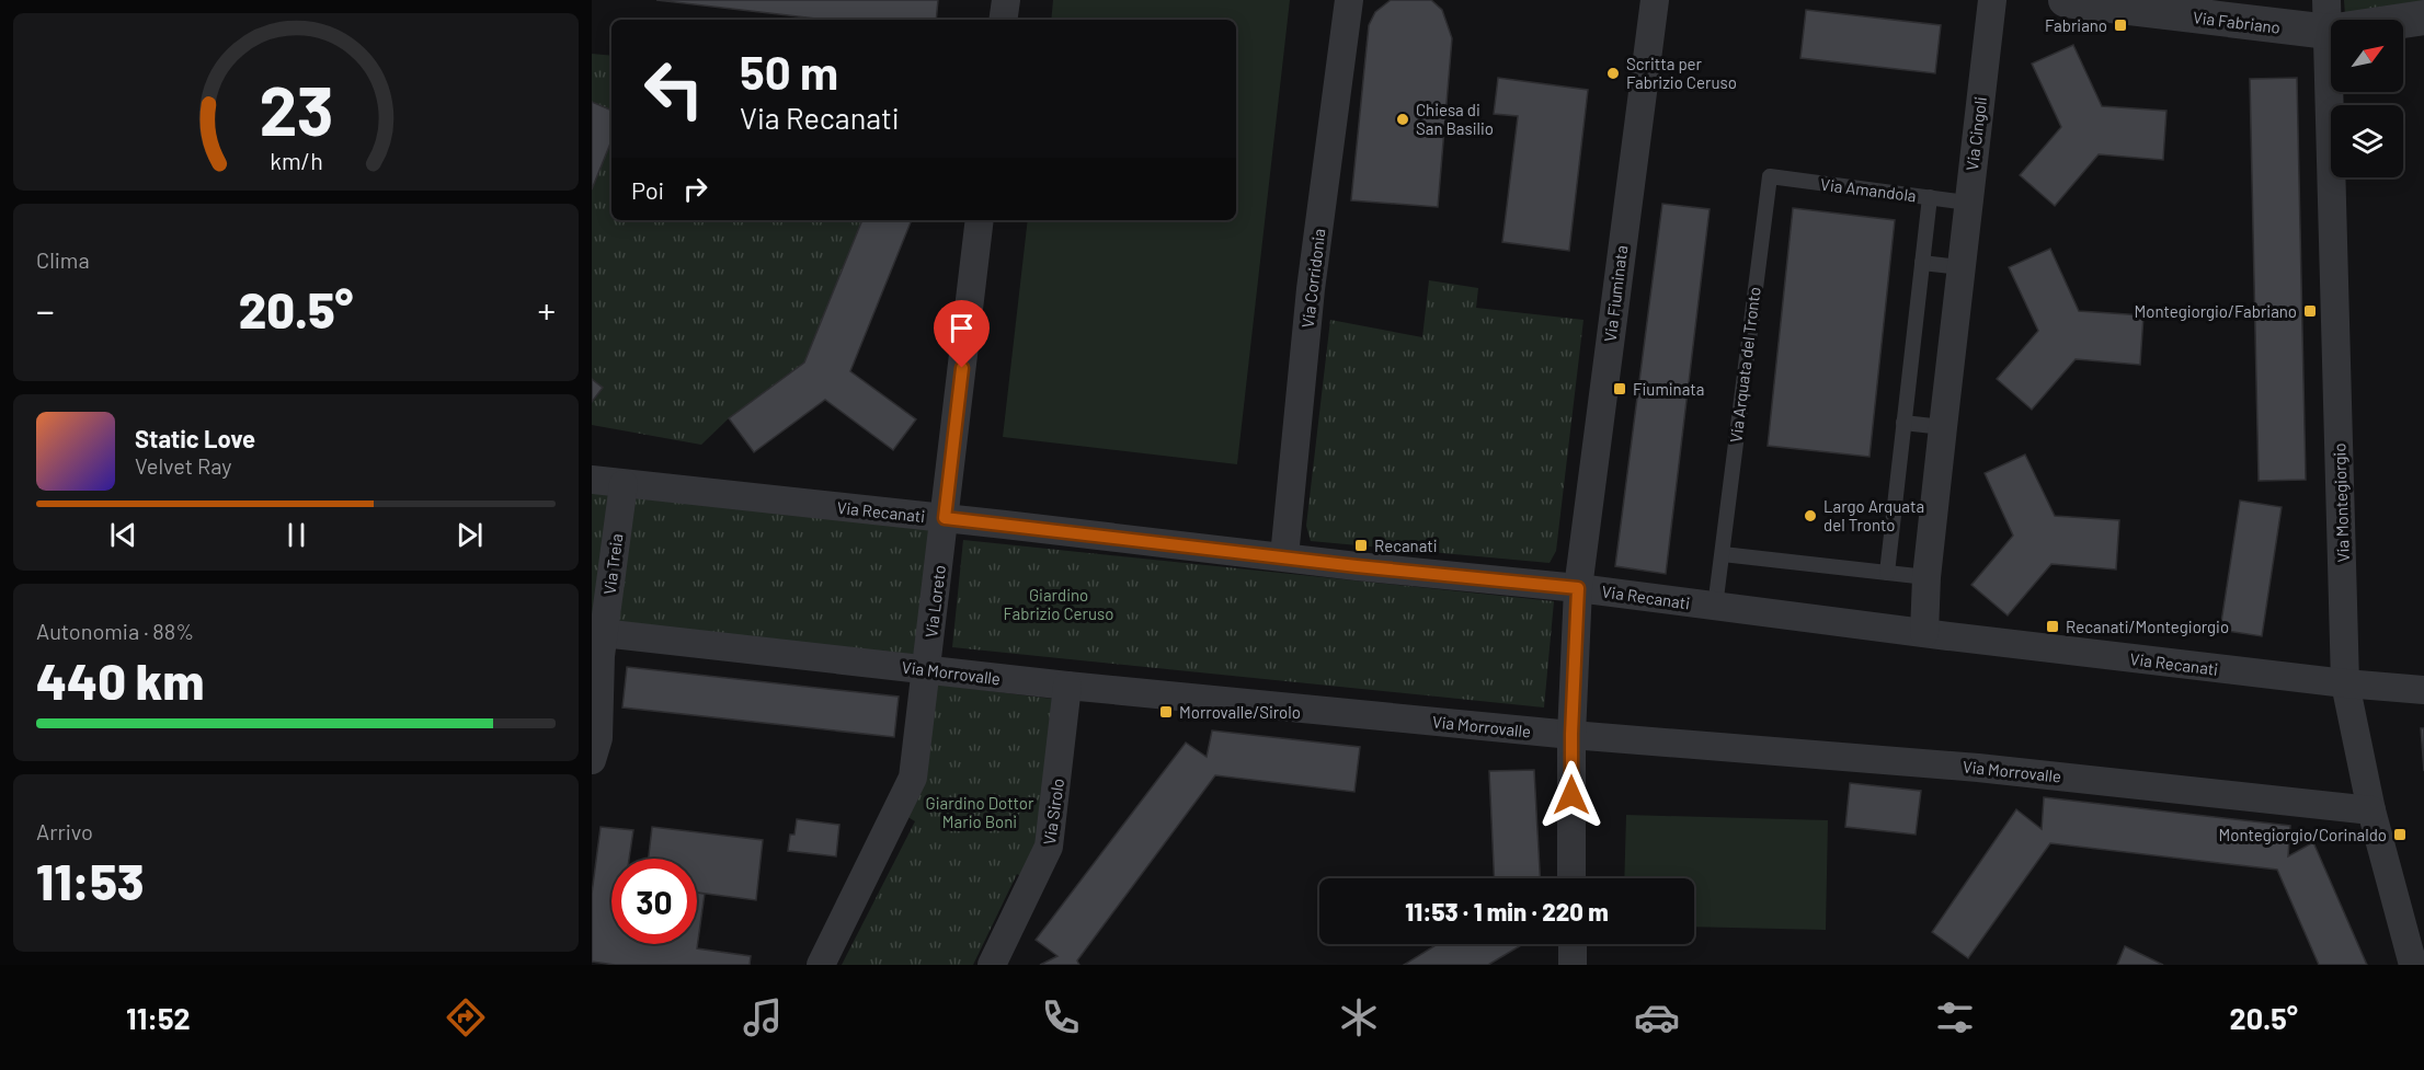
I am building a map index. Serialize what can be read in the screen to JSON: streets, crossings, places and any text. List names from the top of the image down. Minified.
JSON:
{"streets":{"street":["Via Fabriano","Via Cingoli","Via Corridonia","Via Fiuminata","Via Montegiorgio","Via Recanati","Via Treia","Via Loreto","Via Morrovalle","Via Sirolo"],"lane":["Via Amandola","Via Arquata del Tronto"]},"crossings":[["Via Fabriano","Via Montegiorgio"],["Via Cingoli","Via Amandola"],["Via Cingoli","Via Recanati"],["Via Amandola","Via Arquata del Tronto"],["Via Corridonia","Via Recanati"],["Via Fiuminata","Via Recanati"],["Via Fiuminata","Via Morrovalle"],["Via Montegiorgio","Via Recanati"],["Via Montegiorgio","Via Morrovalle"],["Via Recanati","Via Treia"],["Via Recanati","Via Loreto"],["Via Treia","Via Morrovalle"],["Via Loreto","Via Morrovalle"],["Via Morrovalle","Via Sirolo"]],"parks":["Giardino Fabrizio Ceruso","Giardino Dottor Mario Boni"],"places":{"transit":["Fabriano","Montegiorgio/Fabriano","Fiuminata","Recanati","Recanati/Montegiorgio","Morrovalle/Sirolo","Montegiorgio/Corinaldo"],"other":["Scritta per Fabrizio Ceruso","Chiesa di San Basilio","Largo Arquata del Tronto"]},"north":"top right","page":{"turn":["50 m","Via Recanati"],"then":"Poi","tile":["Clima",["Autonomia · 88%","440 km"],["Arrivo","11:53"]],"heat":["−","20.5°","+"],"song":["Static Love","Velvet Ray"],"limit":"30","trip":"11:53 · 1 min · 220 m","tabs":["11:52","20.5°"],"gauge":["23","km/h"]}}
